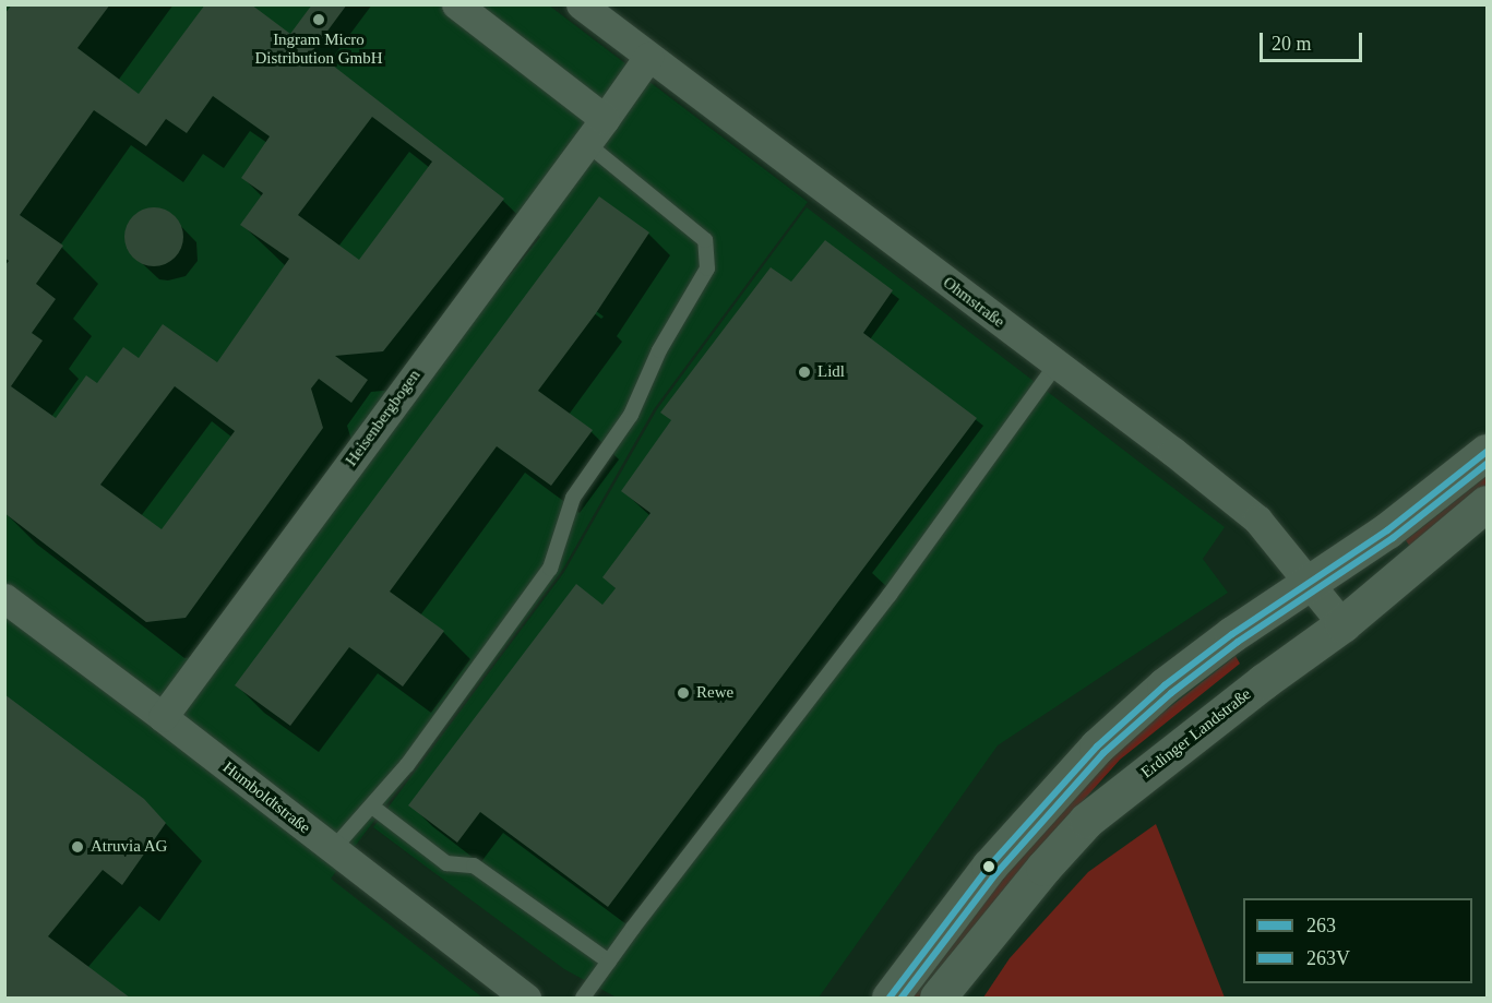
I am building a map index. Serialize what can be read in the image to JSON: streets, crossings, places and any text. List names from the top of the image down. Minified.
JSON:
{"streets":{"street":["Ohmstraße","Heisenbergbogen","Erdinger Landstraße","Humboldtstraße"]},"crossings":[["Ohmstraße","Heisenbergbogen"],["Ohmstraße","Erdinger Landstraße"],["Heisenbergbogen","Humboldtstraße"]],"places":["Ingram Micro Distribution GmbH","Lidl","Rewe","Atruvia AG"],"lines":["transit line 263","transit line 263V"],"legend":["263","263V"],"scale_bar":"20 m"}
